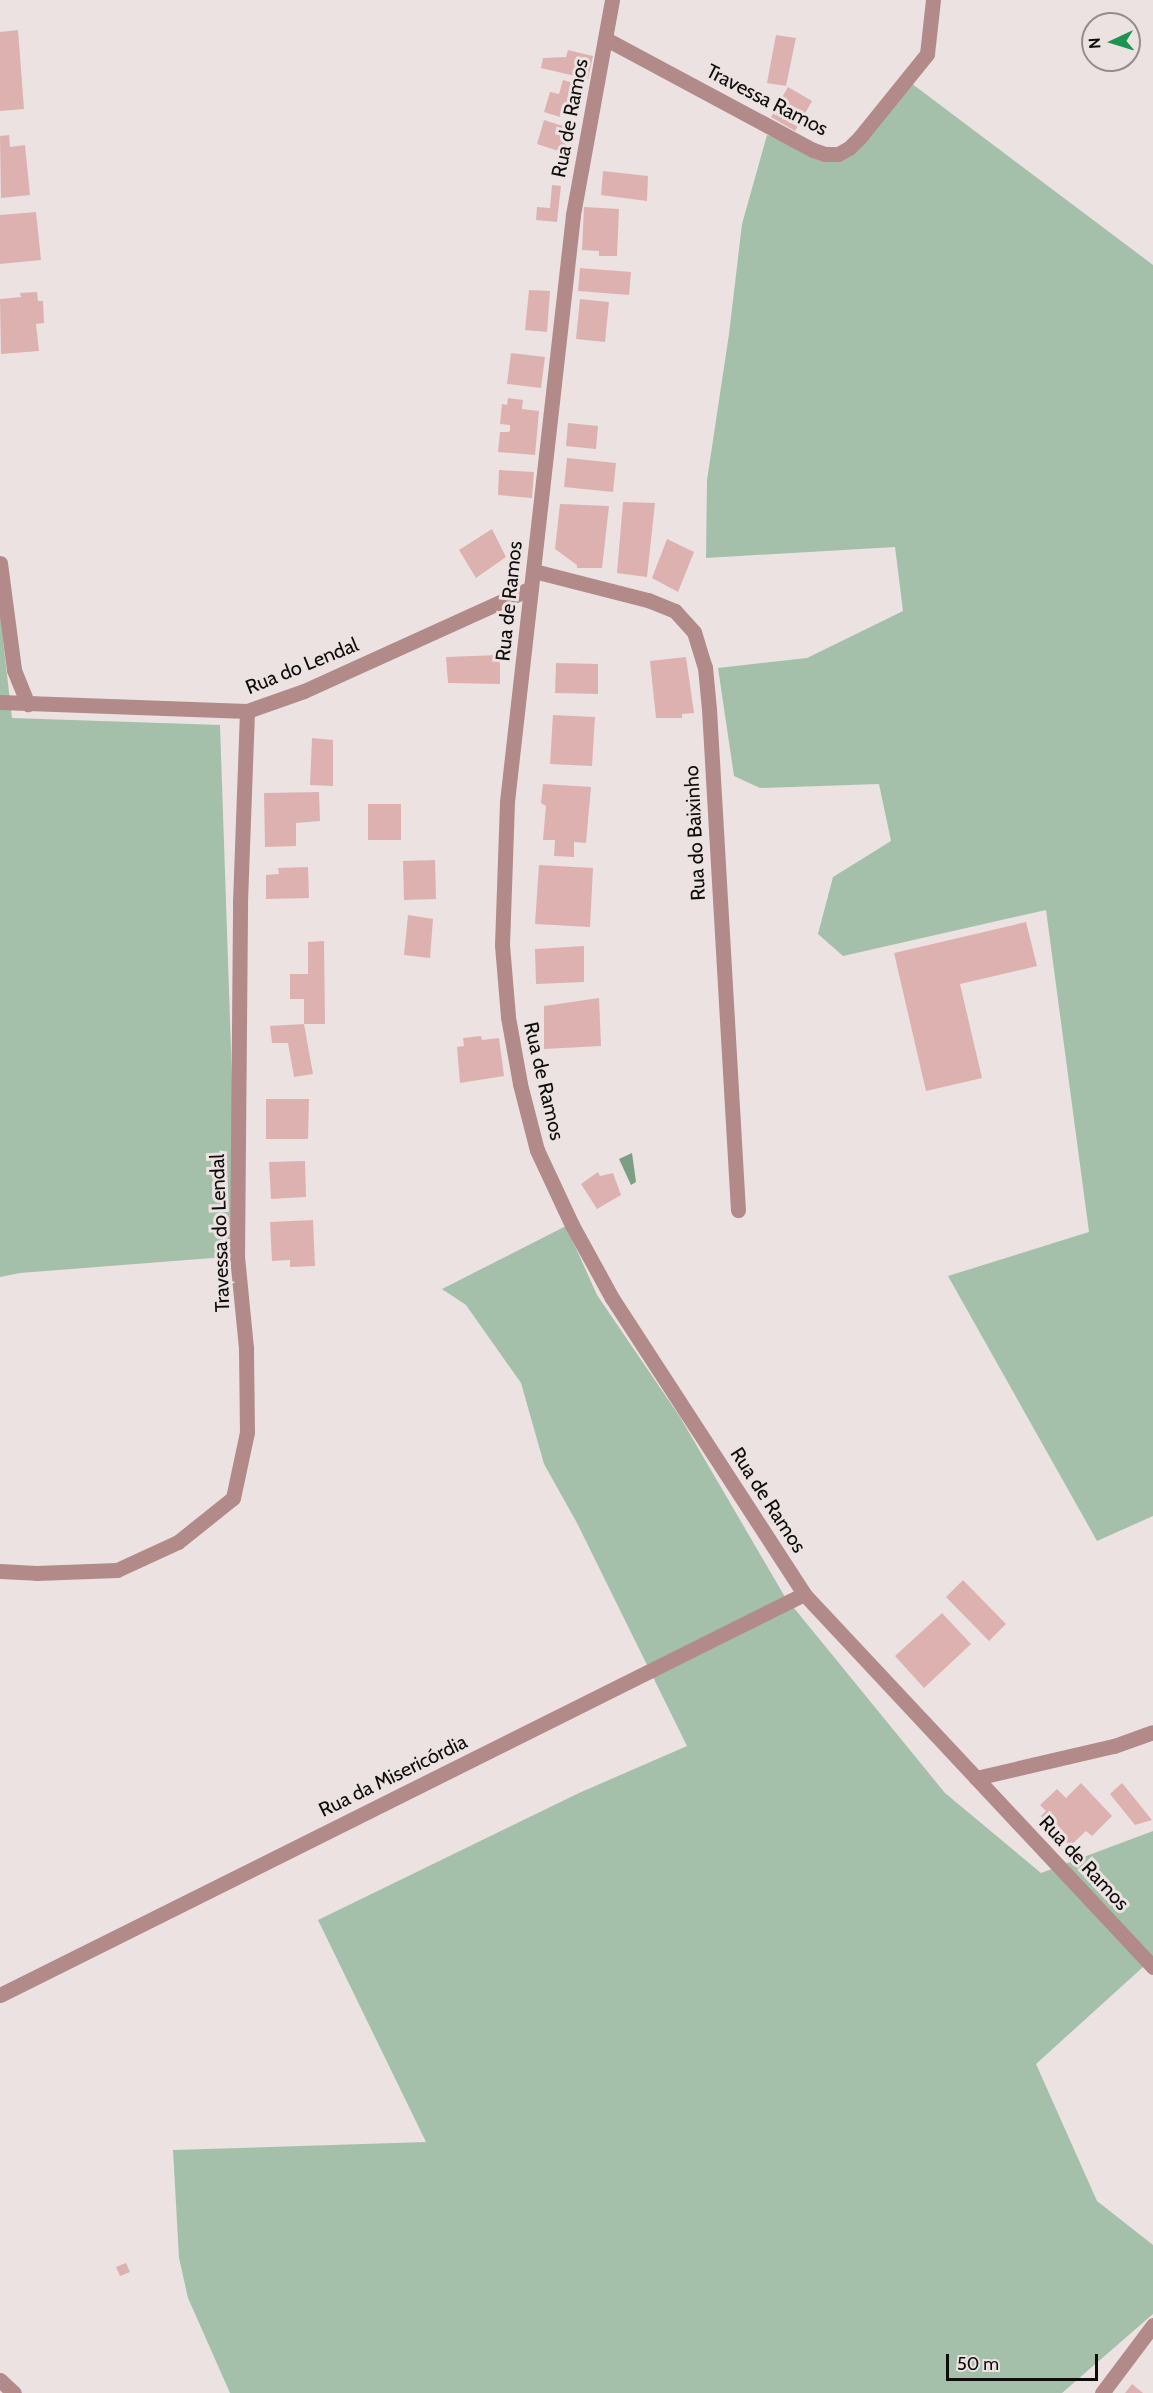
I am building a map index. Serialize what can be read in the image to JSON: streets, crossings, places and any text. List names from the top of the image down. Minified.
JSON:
{"streets":{"street":["Travessa Ramos","Rua de Ramos","Rua do Lendal","Rua do Baixinho","Travessa do Lendal","Rua da Misericórdia"]},"crossings":[["Travessa Ramos","Rua de Ramos"],["Rua de Ramos","Rua do Lendal"],["Rua de Ramos","Rua do Baixinho"],["Rua de Ramos","Rua da Misericórdia"],["Rua do Lendal","Travessa do Lendal"]],"scale_bar":"50 m","north":"left"}
